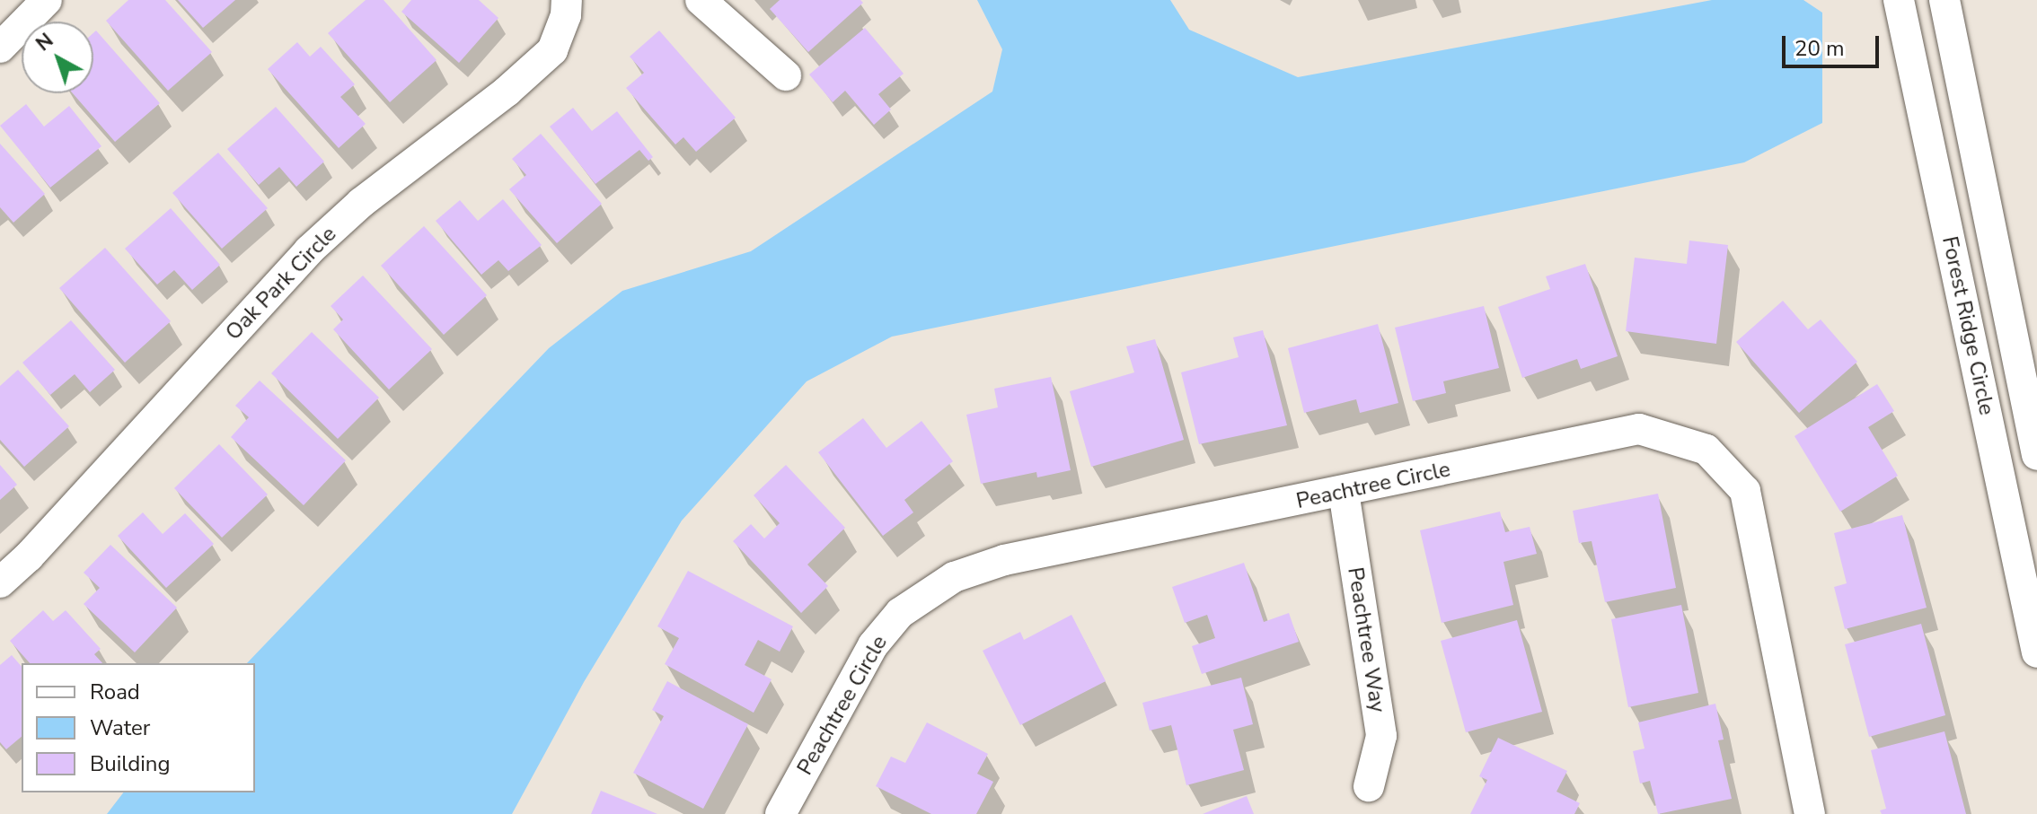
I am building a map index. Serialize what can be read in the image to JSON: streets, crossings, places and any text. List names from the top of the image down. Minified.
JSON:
{"streets":{"street":["Oak Park Circle","Forest Ridge Circle","Peachtree Circle","Peachtree Way"]},"crossings":[["Peachtree Circle","Peachtree Way"]],"legend":["Road","Water","Building"],"scale_bar":"20 m","north":"top left"}
